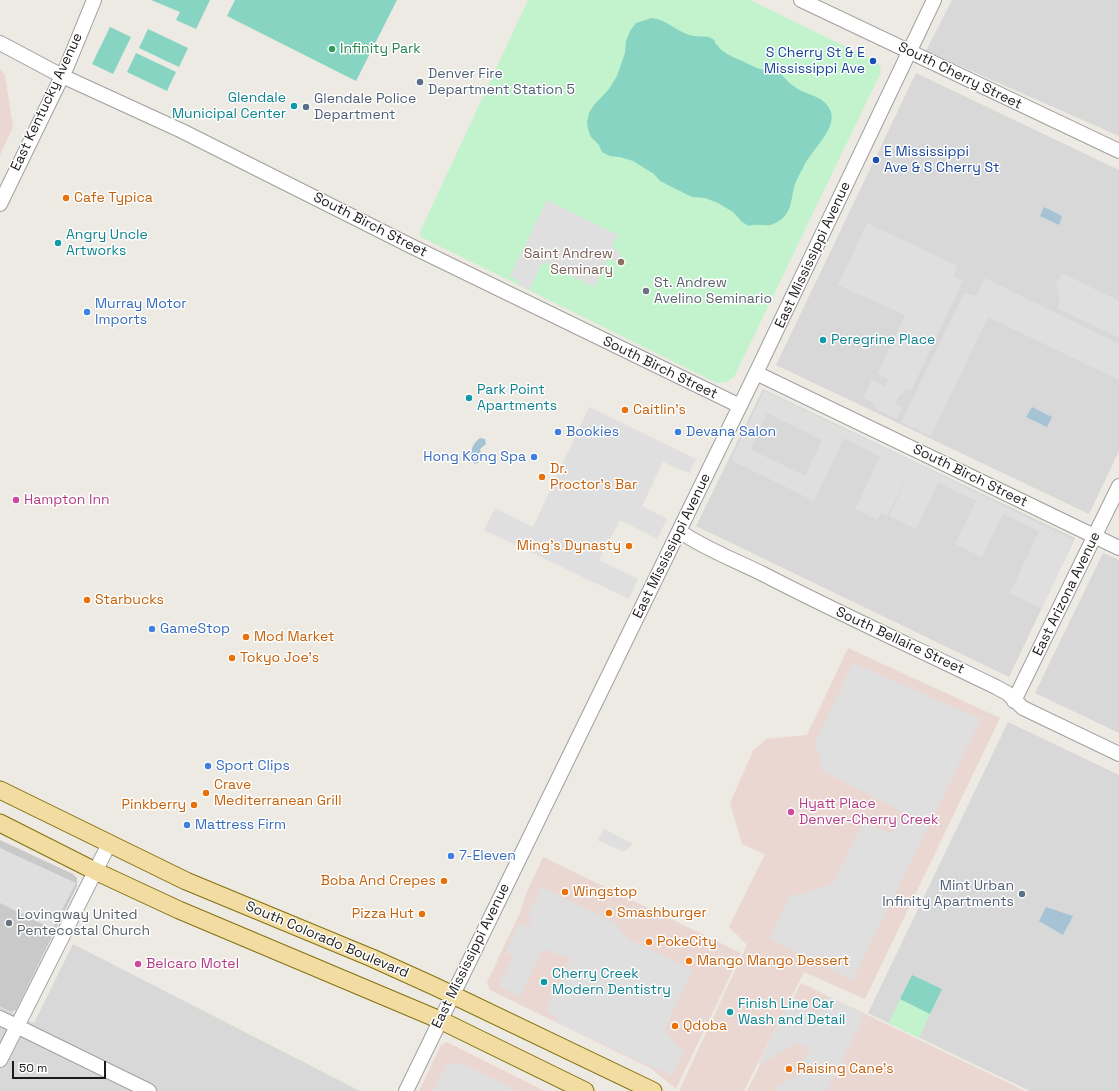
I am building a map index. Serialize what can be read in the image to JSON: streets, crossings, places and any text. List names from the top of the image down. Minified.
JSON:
{"streets":{"main road":["South Colorado Boulevard"],"street":["South Cherry Street","East Kentucky Avenue","South Birch Street","East Mississippi Avenue","East Arizona Avenue","South Bellaire Street"]},"crossings":[["South Cherry Street","East Mississippi Avenue"],["East Kentucky Avenue","South Birch Street"],["South Birch Street","East Mississippi Avenue"],["South Birch Street","East Arizona Avenue"],["East Mississippi Avenue","South Bellaire Street"],["East Mississippi Avenue","South Colorado Boulevard"],["East Arizona Avenue","South Bellaire Street"]],"places":["Infinity Park","S Cherry St & E Mississippi Ave","Denver Fire Department Station 5","Glendale Municipal Center","Glendale Police Department","E Mississippi Ave & S Cherry St","Cafe Typica","Angry Uncle Artworks","Saint Andrew Seminary","St. Andrew Avelino Seminario","Murray Motor Imports","Peregrine Place","Park Point Apartments","Caitlin's","Bookies","Devana Salon","Hong Kong Spa","Dr. Proctor's Bar","Hampton Inn","Ming's Dynasty","Starbucks","GameStop","Mod Market","Tokyo Joe's","Sport Clips","Crave Mediterranean Grill","Pinkberry","Hyatt Place Denver-Cherry Creek","Mattress Firm","7-Eleven","Boba And Crepes","Wingstop","Mint Urban Infinity Apartments","Smashburger","Pizza Hut","Lovingway United Pentecostal Church","PokeCity","Mango Mango Dessert","Belcaro Motel","Cherry Creek Modern Dentistry","Finish Line Car Wash and Detail","Qdoba","Raising Cane's"],"scale_bar":"50 m"}
